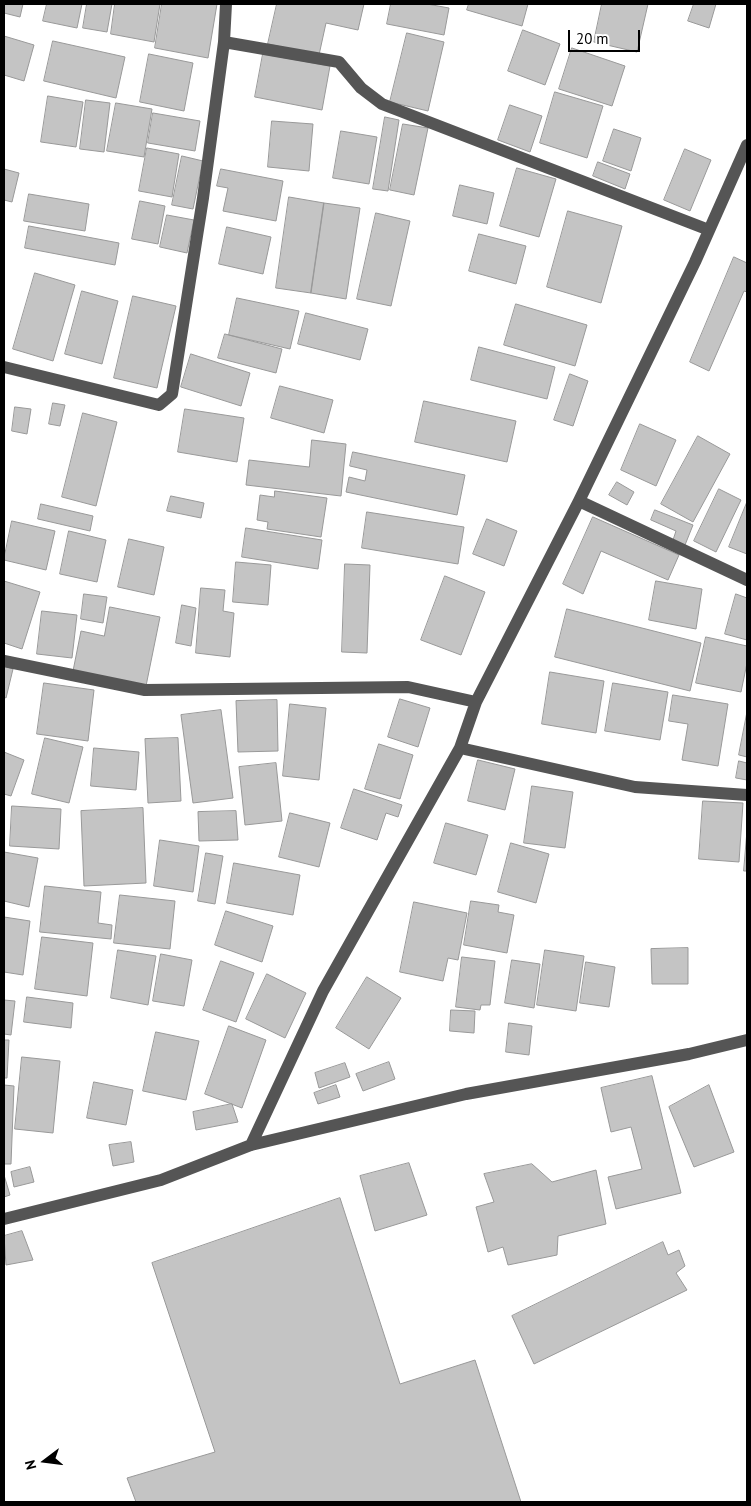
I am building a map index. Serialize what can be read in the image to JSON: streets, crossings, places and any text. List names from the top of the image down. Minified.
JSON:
{"scale_bar":"20 m","north":"left"}
